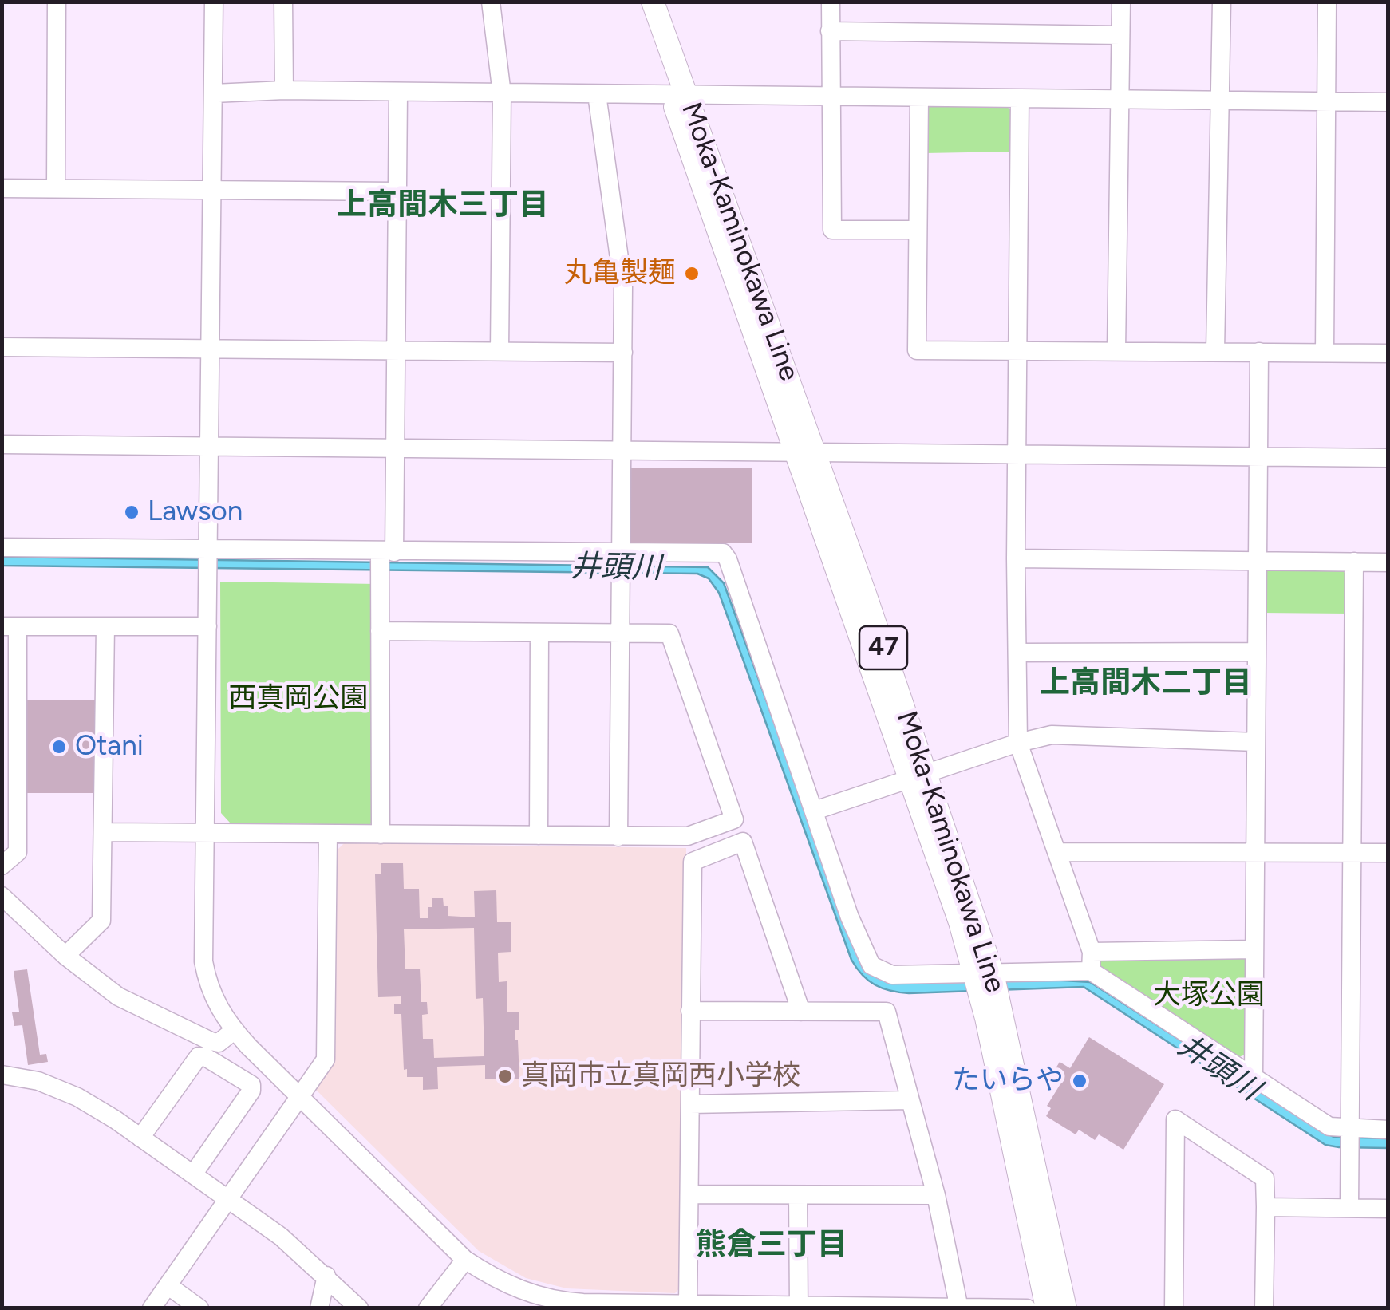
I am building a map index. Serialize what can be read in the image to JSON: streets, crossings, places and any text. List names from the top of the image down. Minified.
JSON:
{"streets":{"main road":["Moka-Kaminokawa Line","47"]},"districts":["上高間木三丁目","上高間木二丁目","熊倉三丁目"],"water":["井頭川"],"parks":["西真岡公園","大塚公園"],"places":["丸亀製麺","Lawson","Otani","真岡市立真岡西小学校","たいらや"]}
